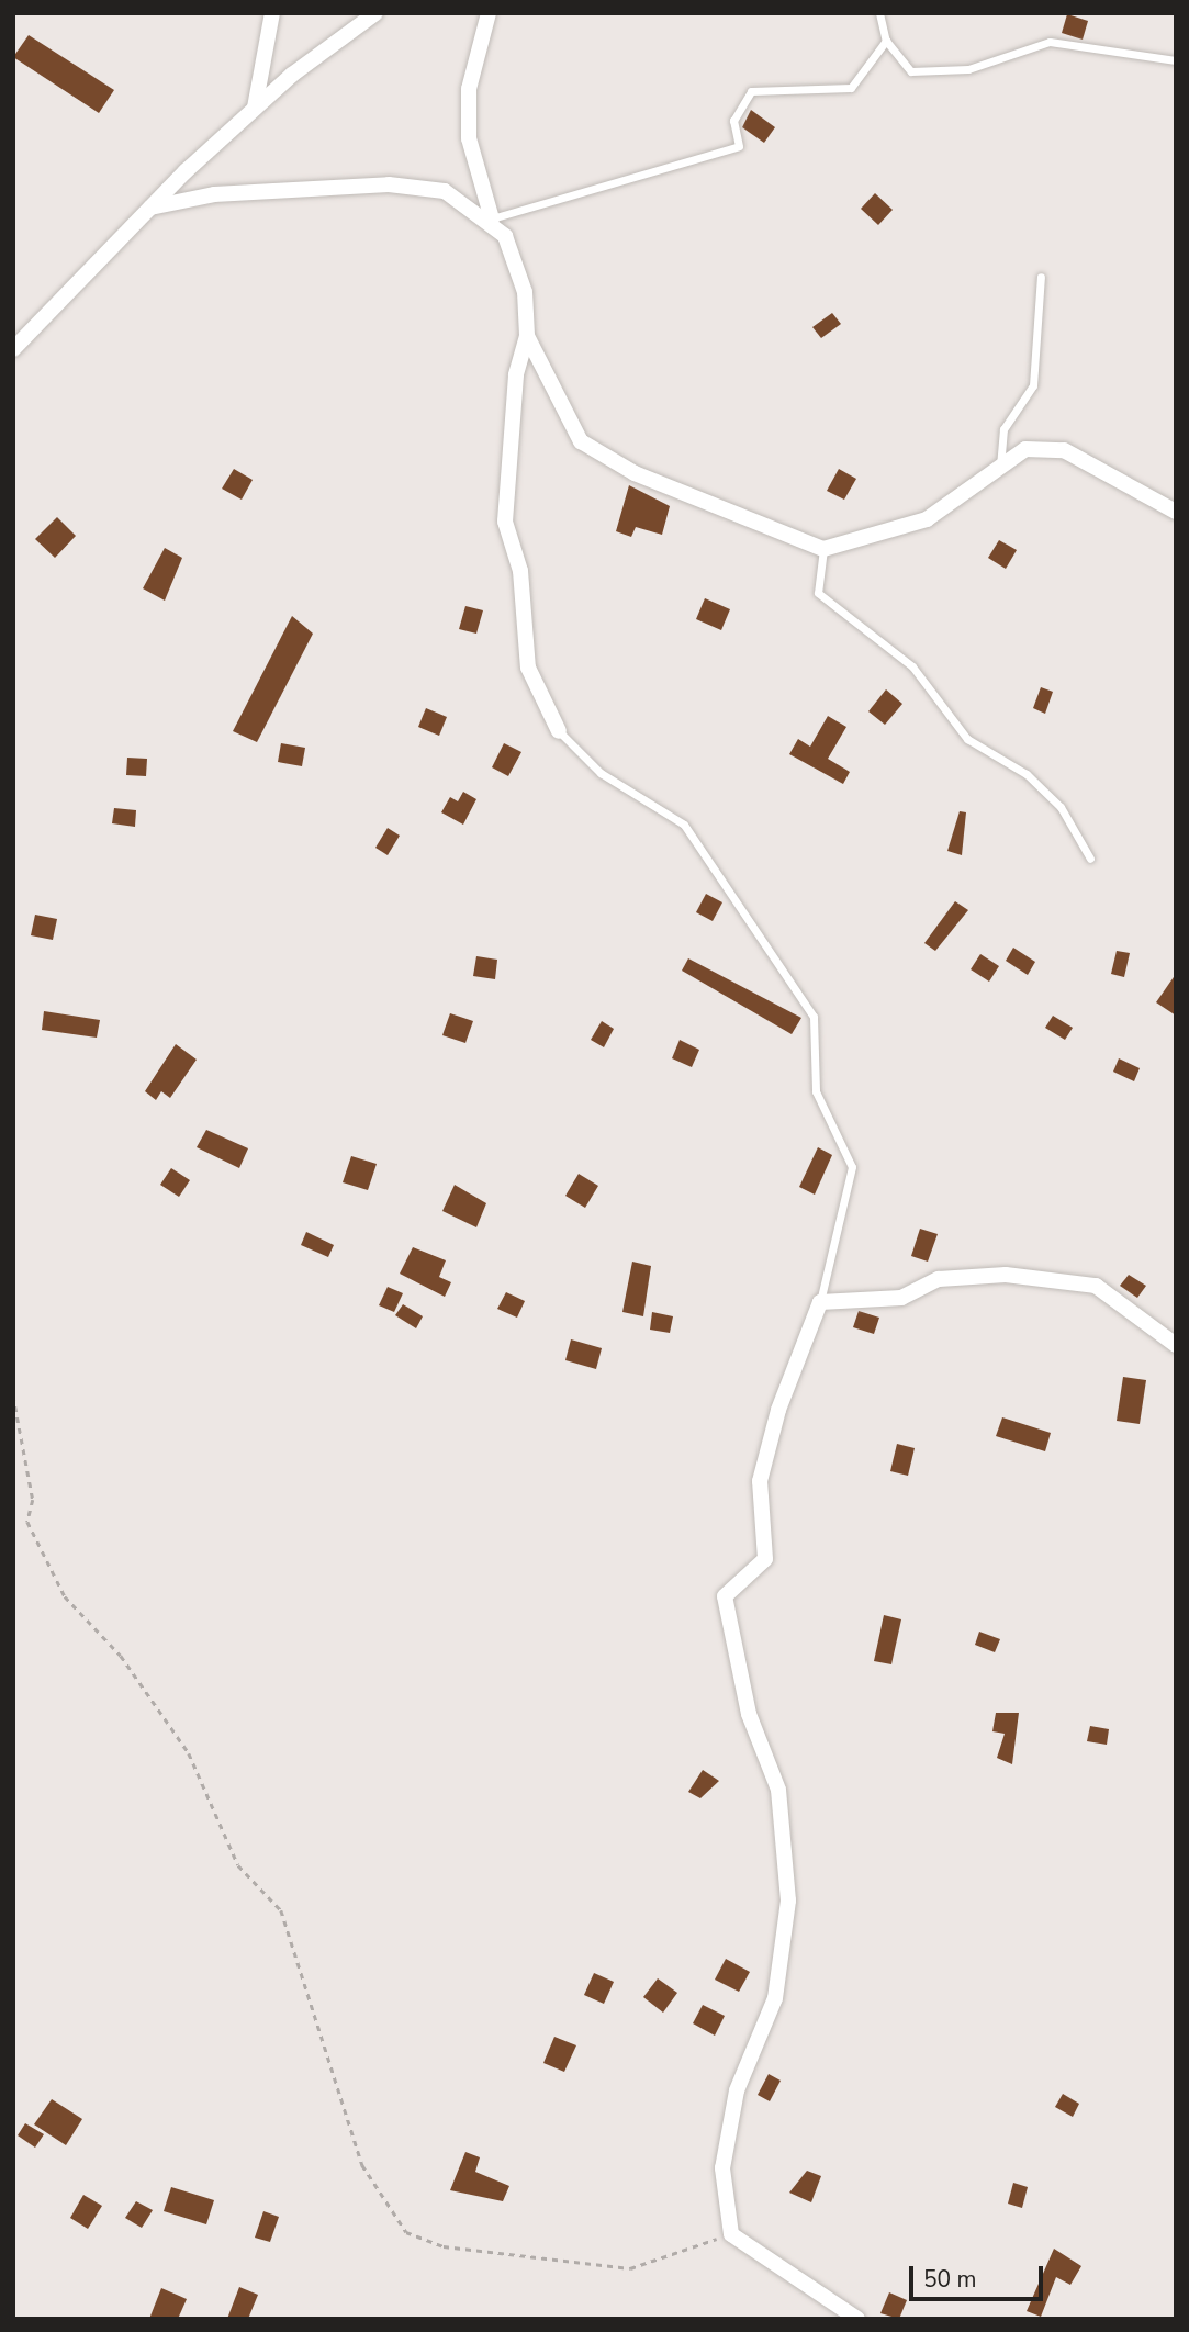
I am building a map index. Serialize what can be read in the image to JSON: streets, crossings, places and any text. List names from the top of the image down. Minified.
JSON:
{"scale_bar":"50 m"}
